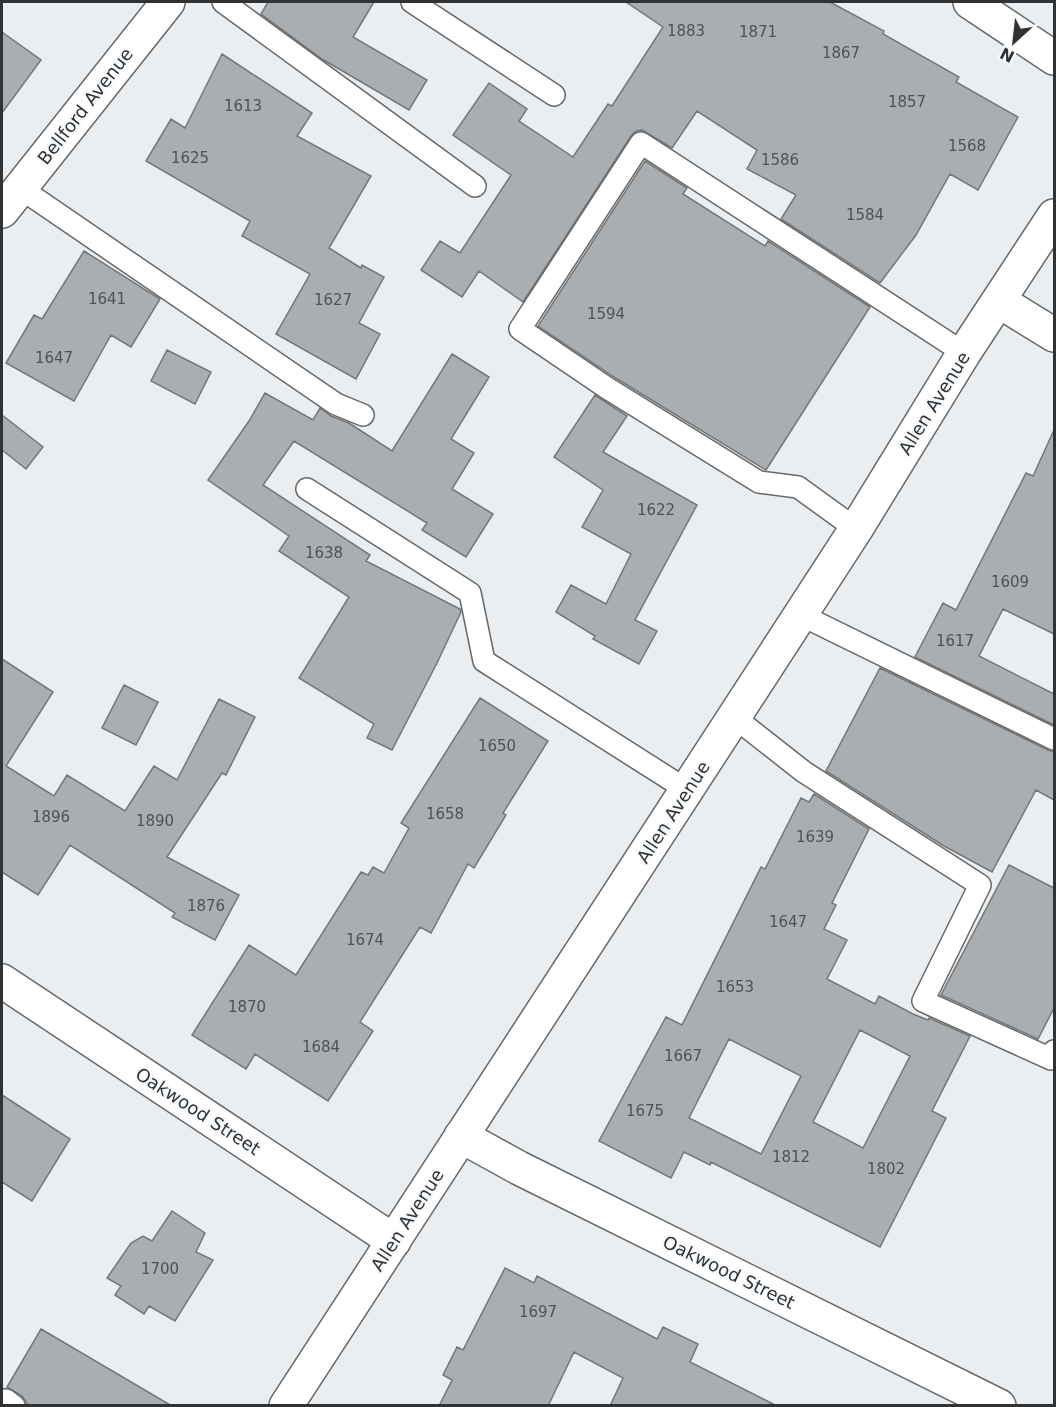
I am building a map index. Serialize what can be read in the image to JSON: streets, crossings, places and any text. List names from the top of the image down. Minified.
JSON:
{"streets":{"street":["Bellford Avenue","Allen Avenue","Oakwood Street"]},"crossings":[["Allen Avenue","Oakwood Street"]],"house_numbers":["1883","1871","1867","1857","1613","1568","1625","1586","1584","1641","1627","1594","1647","1622","1638","1609","1617","1650","1658","1896","1890","1639","1876","1647","1674","1653","1870","1684","1667","1675","1812","1802","1700","1697"],"north":"bottom left"}
